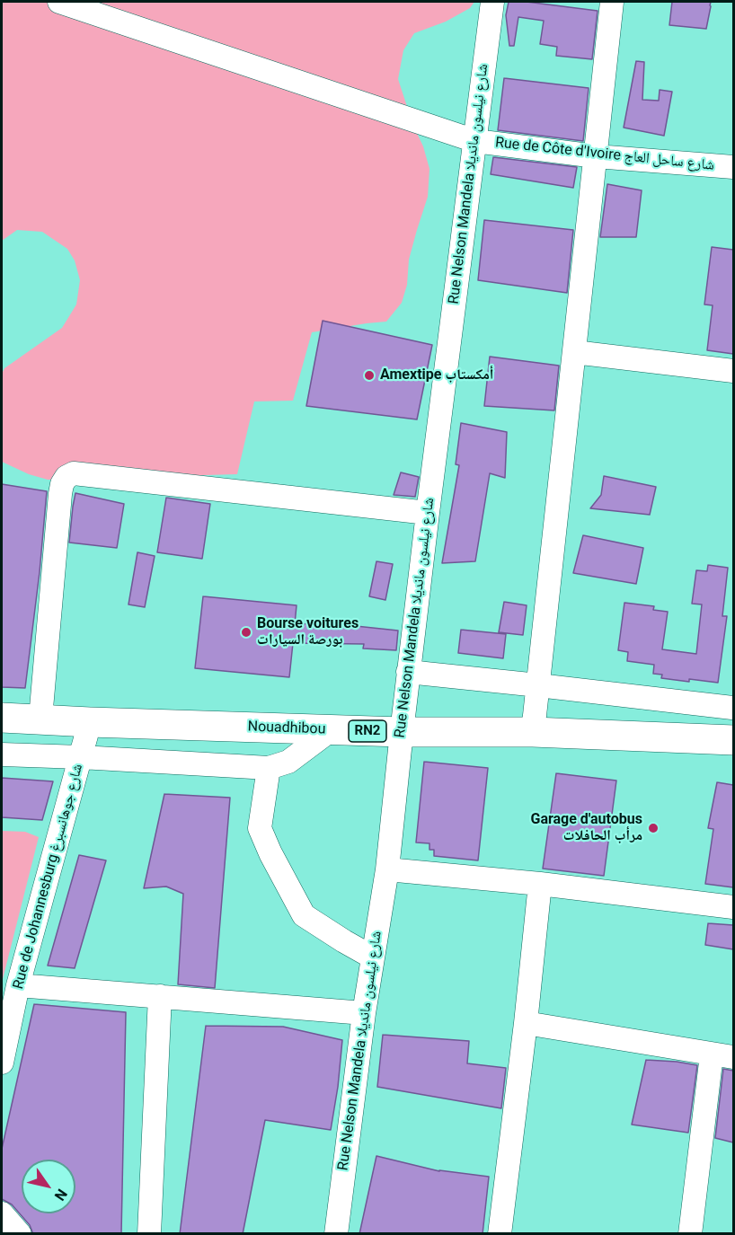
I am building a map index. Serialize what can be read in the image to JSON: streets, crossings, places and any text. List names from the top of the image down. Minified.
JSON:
{"streets":{"highway":["Nouadhibou","RN2"],"street":["Rue de Côte d'Ivoire شارع ساحل العاج","Rue Nelson Mandela شارع نيلسون مانديلا","Rue de Johannesburg شارع جوهانسبرغ"]},"crossings":[["Rue de Côte d'Ivoire شارع ساحل العاج","Rue Nelson Mandela شارع نيلسون مانديلا"],["Rue Nelson Mandela شارع نيلسون مانديلا","Nouadhibou"],["Nouadhibou","Rue de Johannesburg شارع جوهانسبرغ"]],"places":["Amextipe أمكستاب","Bourse voitures بورصة السيارات","Garage d'autobus مرأب الحافلات"],"north":"bottom right"}
